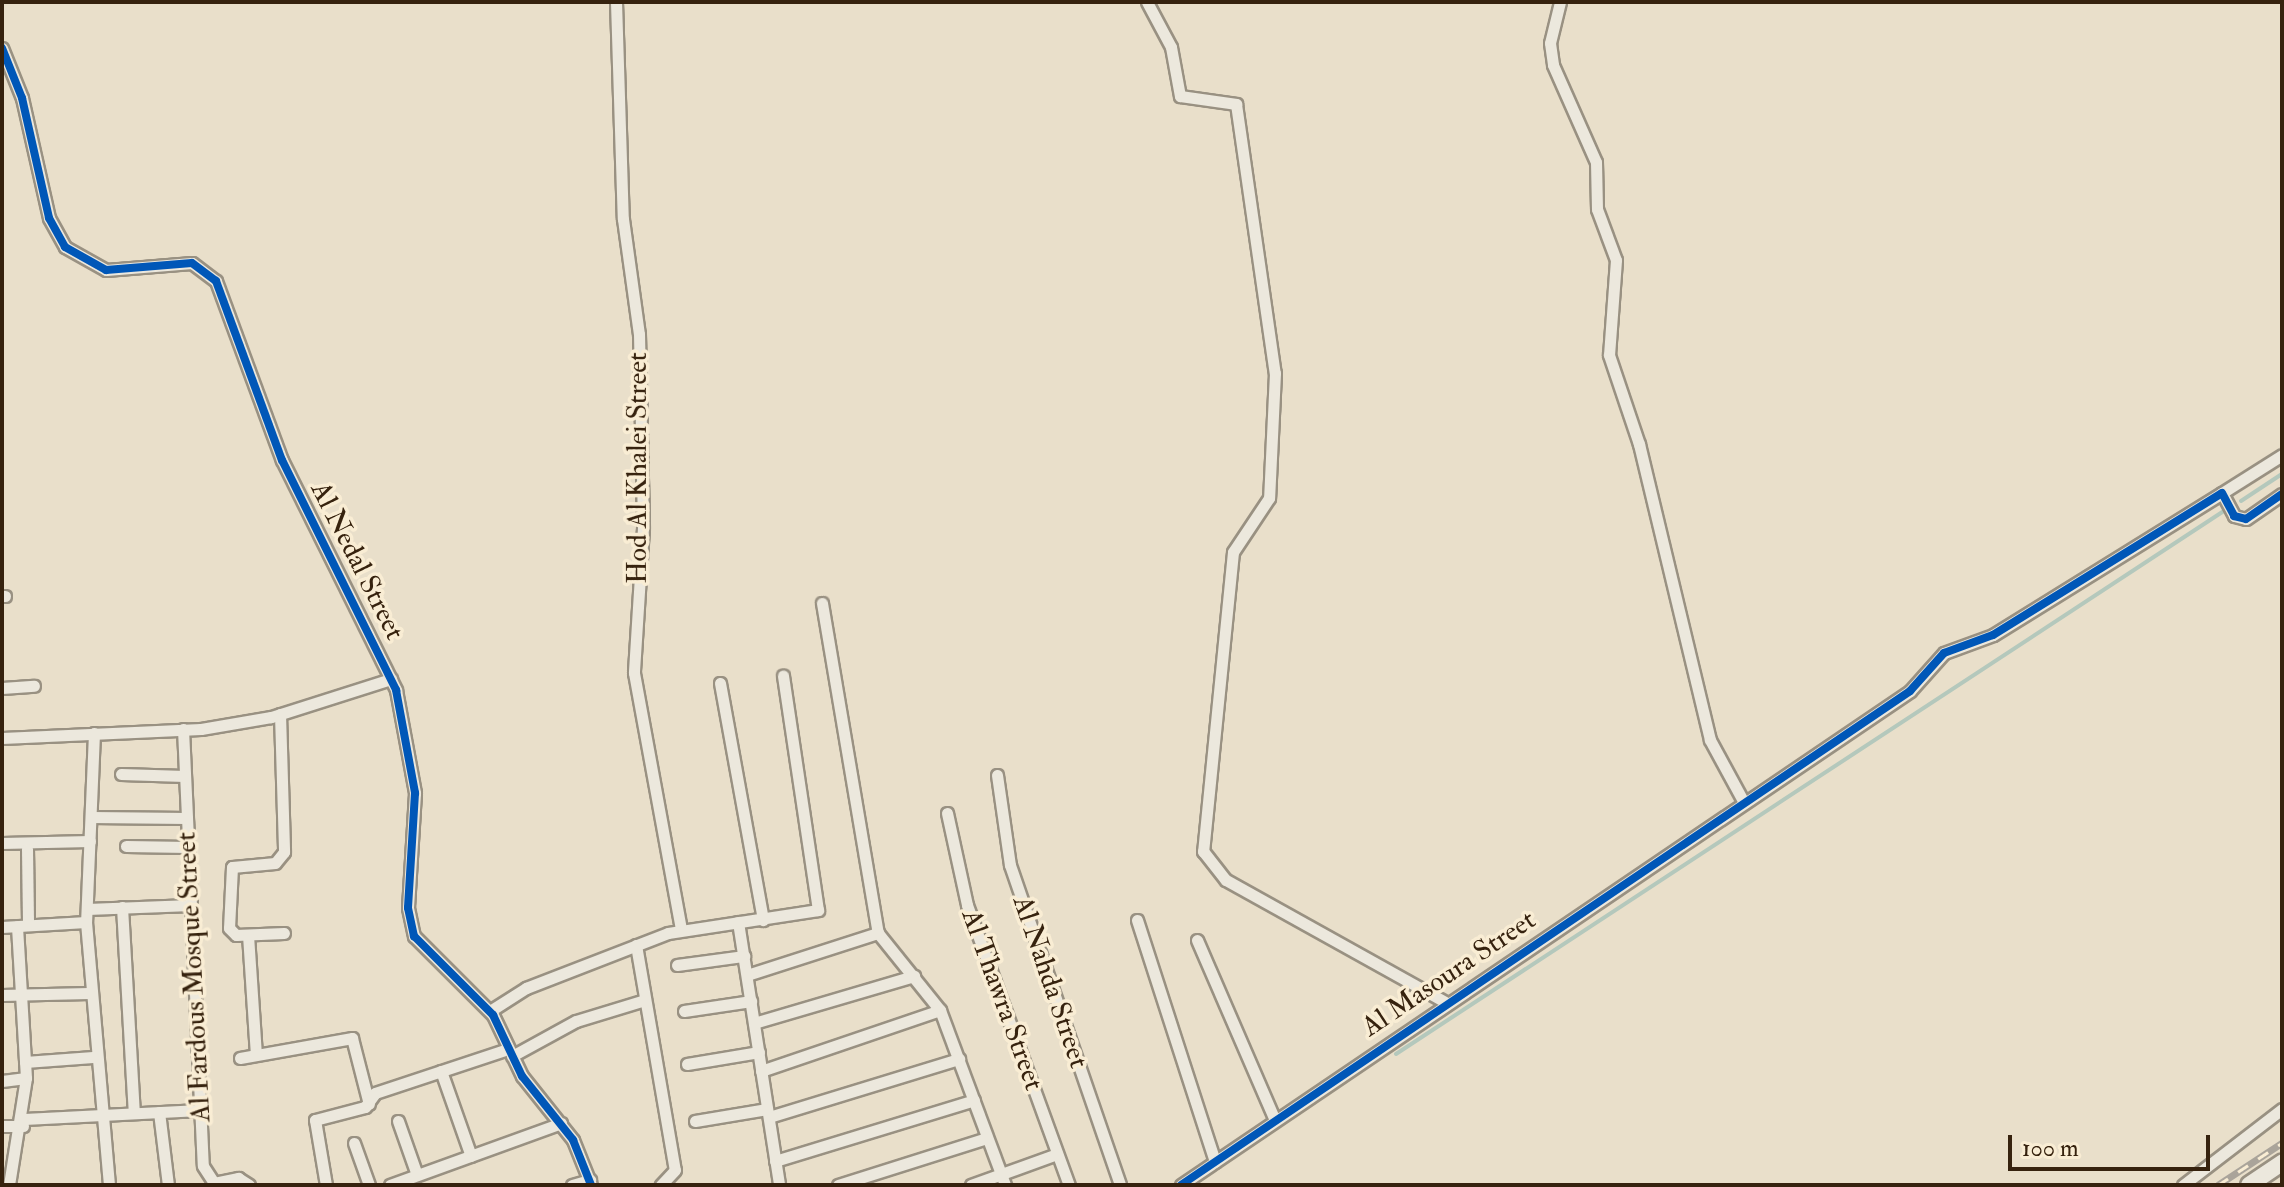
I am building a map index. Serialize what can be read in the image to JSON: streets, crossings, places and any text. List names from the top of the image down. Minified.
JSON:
{"streets":{"street":["Hod Al Khalei Street","Al Nedal Street","Al Masoura Street","Al Fardous Mosque Street","Al Nahda Street","Al Thawra Street"]},"scale_bar":"100 m"}
